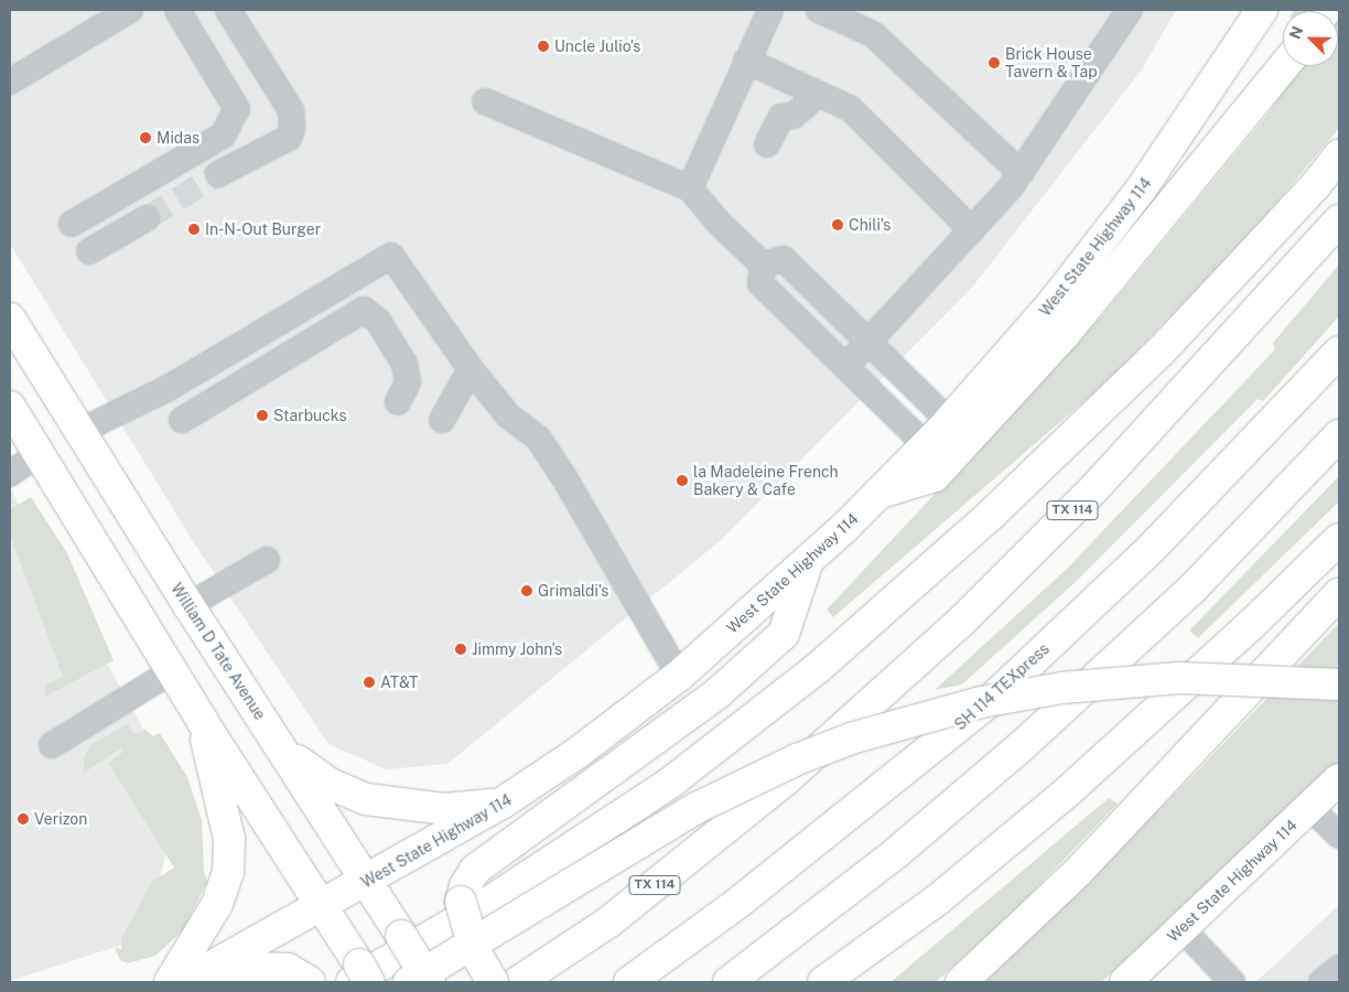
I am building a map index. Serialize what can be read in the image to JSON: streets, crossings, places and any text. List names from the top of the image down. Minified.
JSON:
{"streets":{"main road":["West State Highway 114","TX 114","William D Tate Avenue","SH 114 TEXpress"]},"crossings":[["West State Highway 114","William D Tate Avenue"]],"places":["Uncle Julio's","Brick House Tavern & Tap","Midas","Chili's","In-N-Out Burger","Starbucks","la Madeleine French Bakery & Cafe","Grimaldi's","Jimmy John's","AT&T","Verizon"],"north":"top left"}
